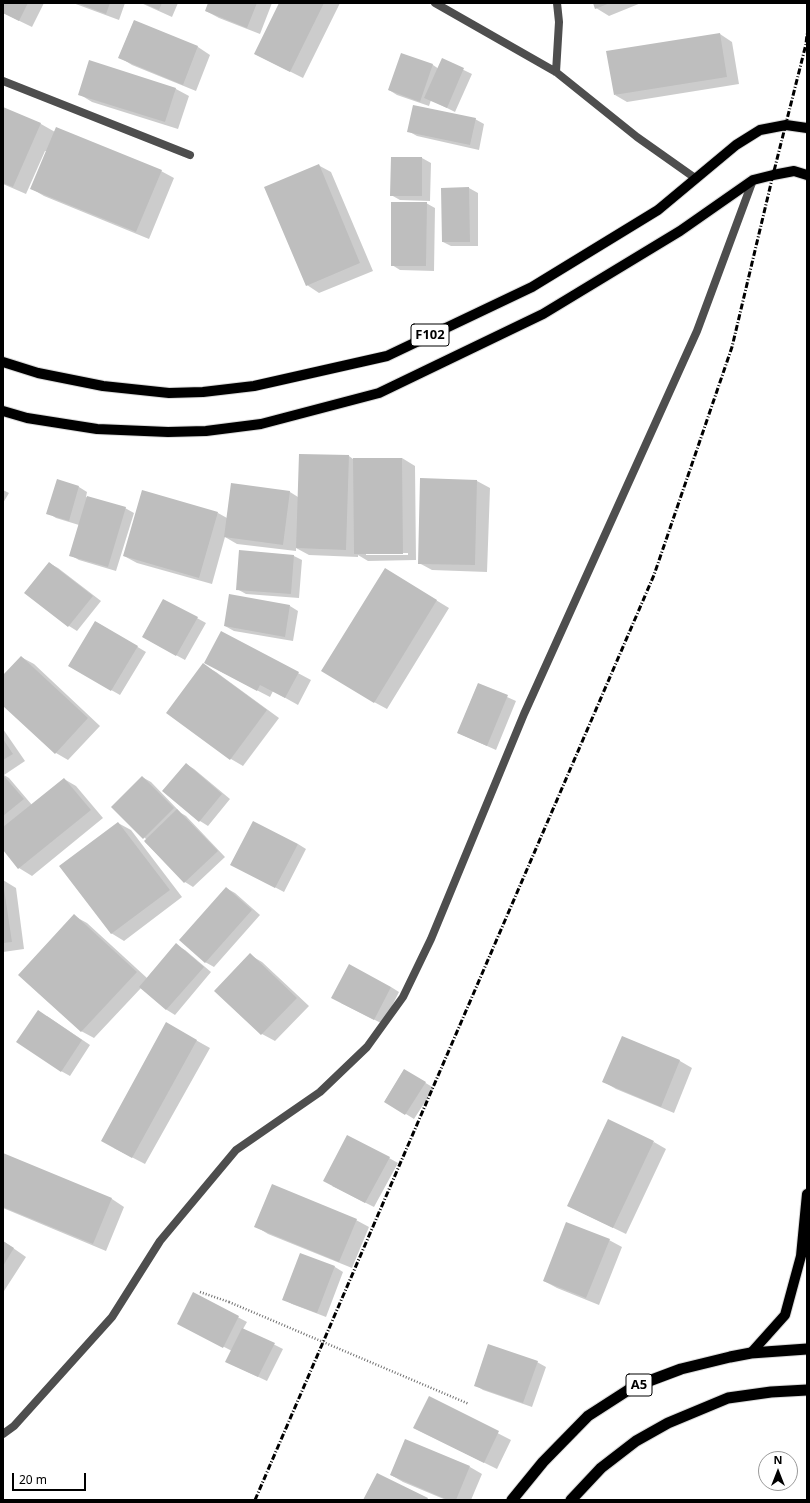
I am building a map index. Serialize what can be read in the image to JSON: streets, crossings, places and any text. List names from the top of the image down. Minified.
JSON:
{"streets":{"highway":["A5"],"main road":["F102"]},"scale_bar":"20 m","north":"top"}
